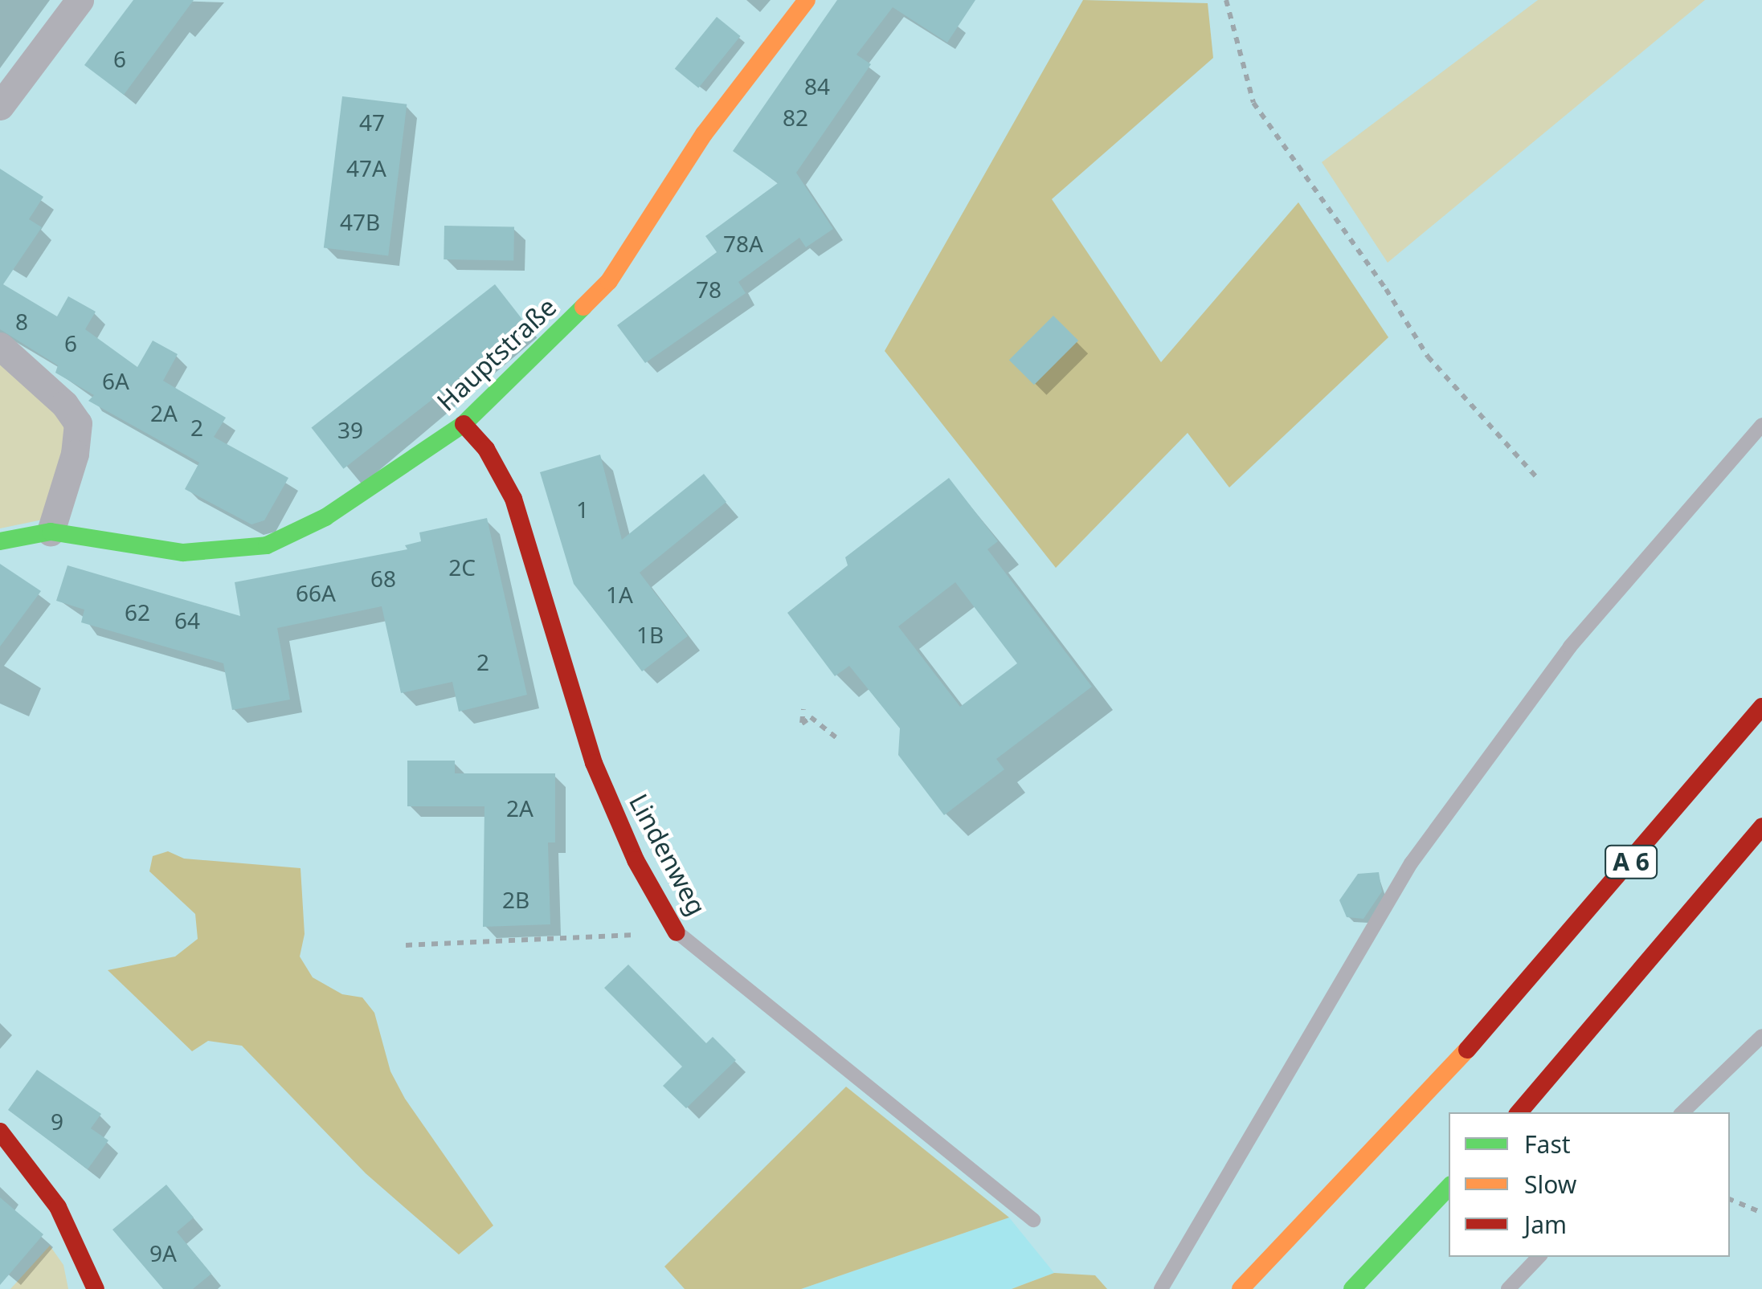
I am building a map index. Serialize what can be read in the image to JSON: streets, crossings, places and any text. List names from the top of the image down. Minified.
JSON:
{"streets":{"main road":["Hauptstraße","Lindenweg","A 6"]},"crossings":[["Hauptstraße","Lindenweg"]],"house_numbers":["6","84","82","47","47A","47B","78A","78","8","6","6A","2A","2","39","1","2C","68","66A","1A","62","64","1B","2","2A","2B","9","9A"],"legend":["Fast","Slow","Jam"]}
